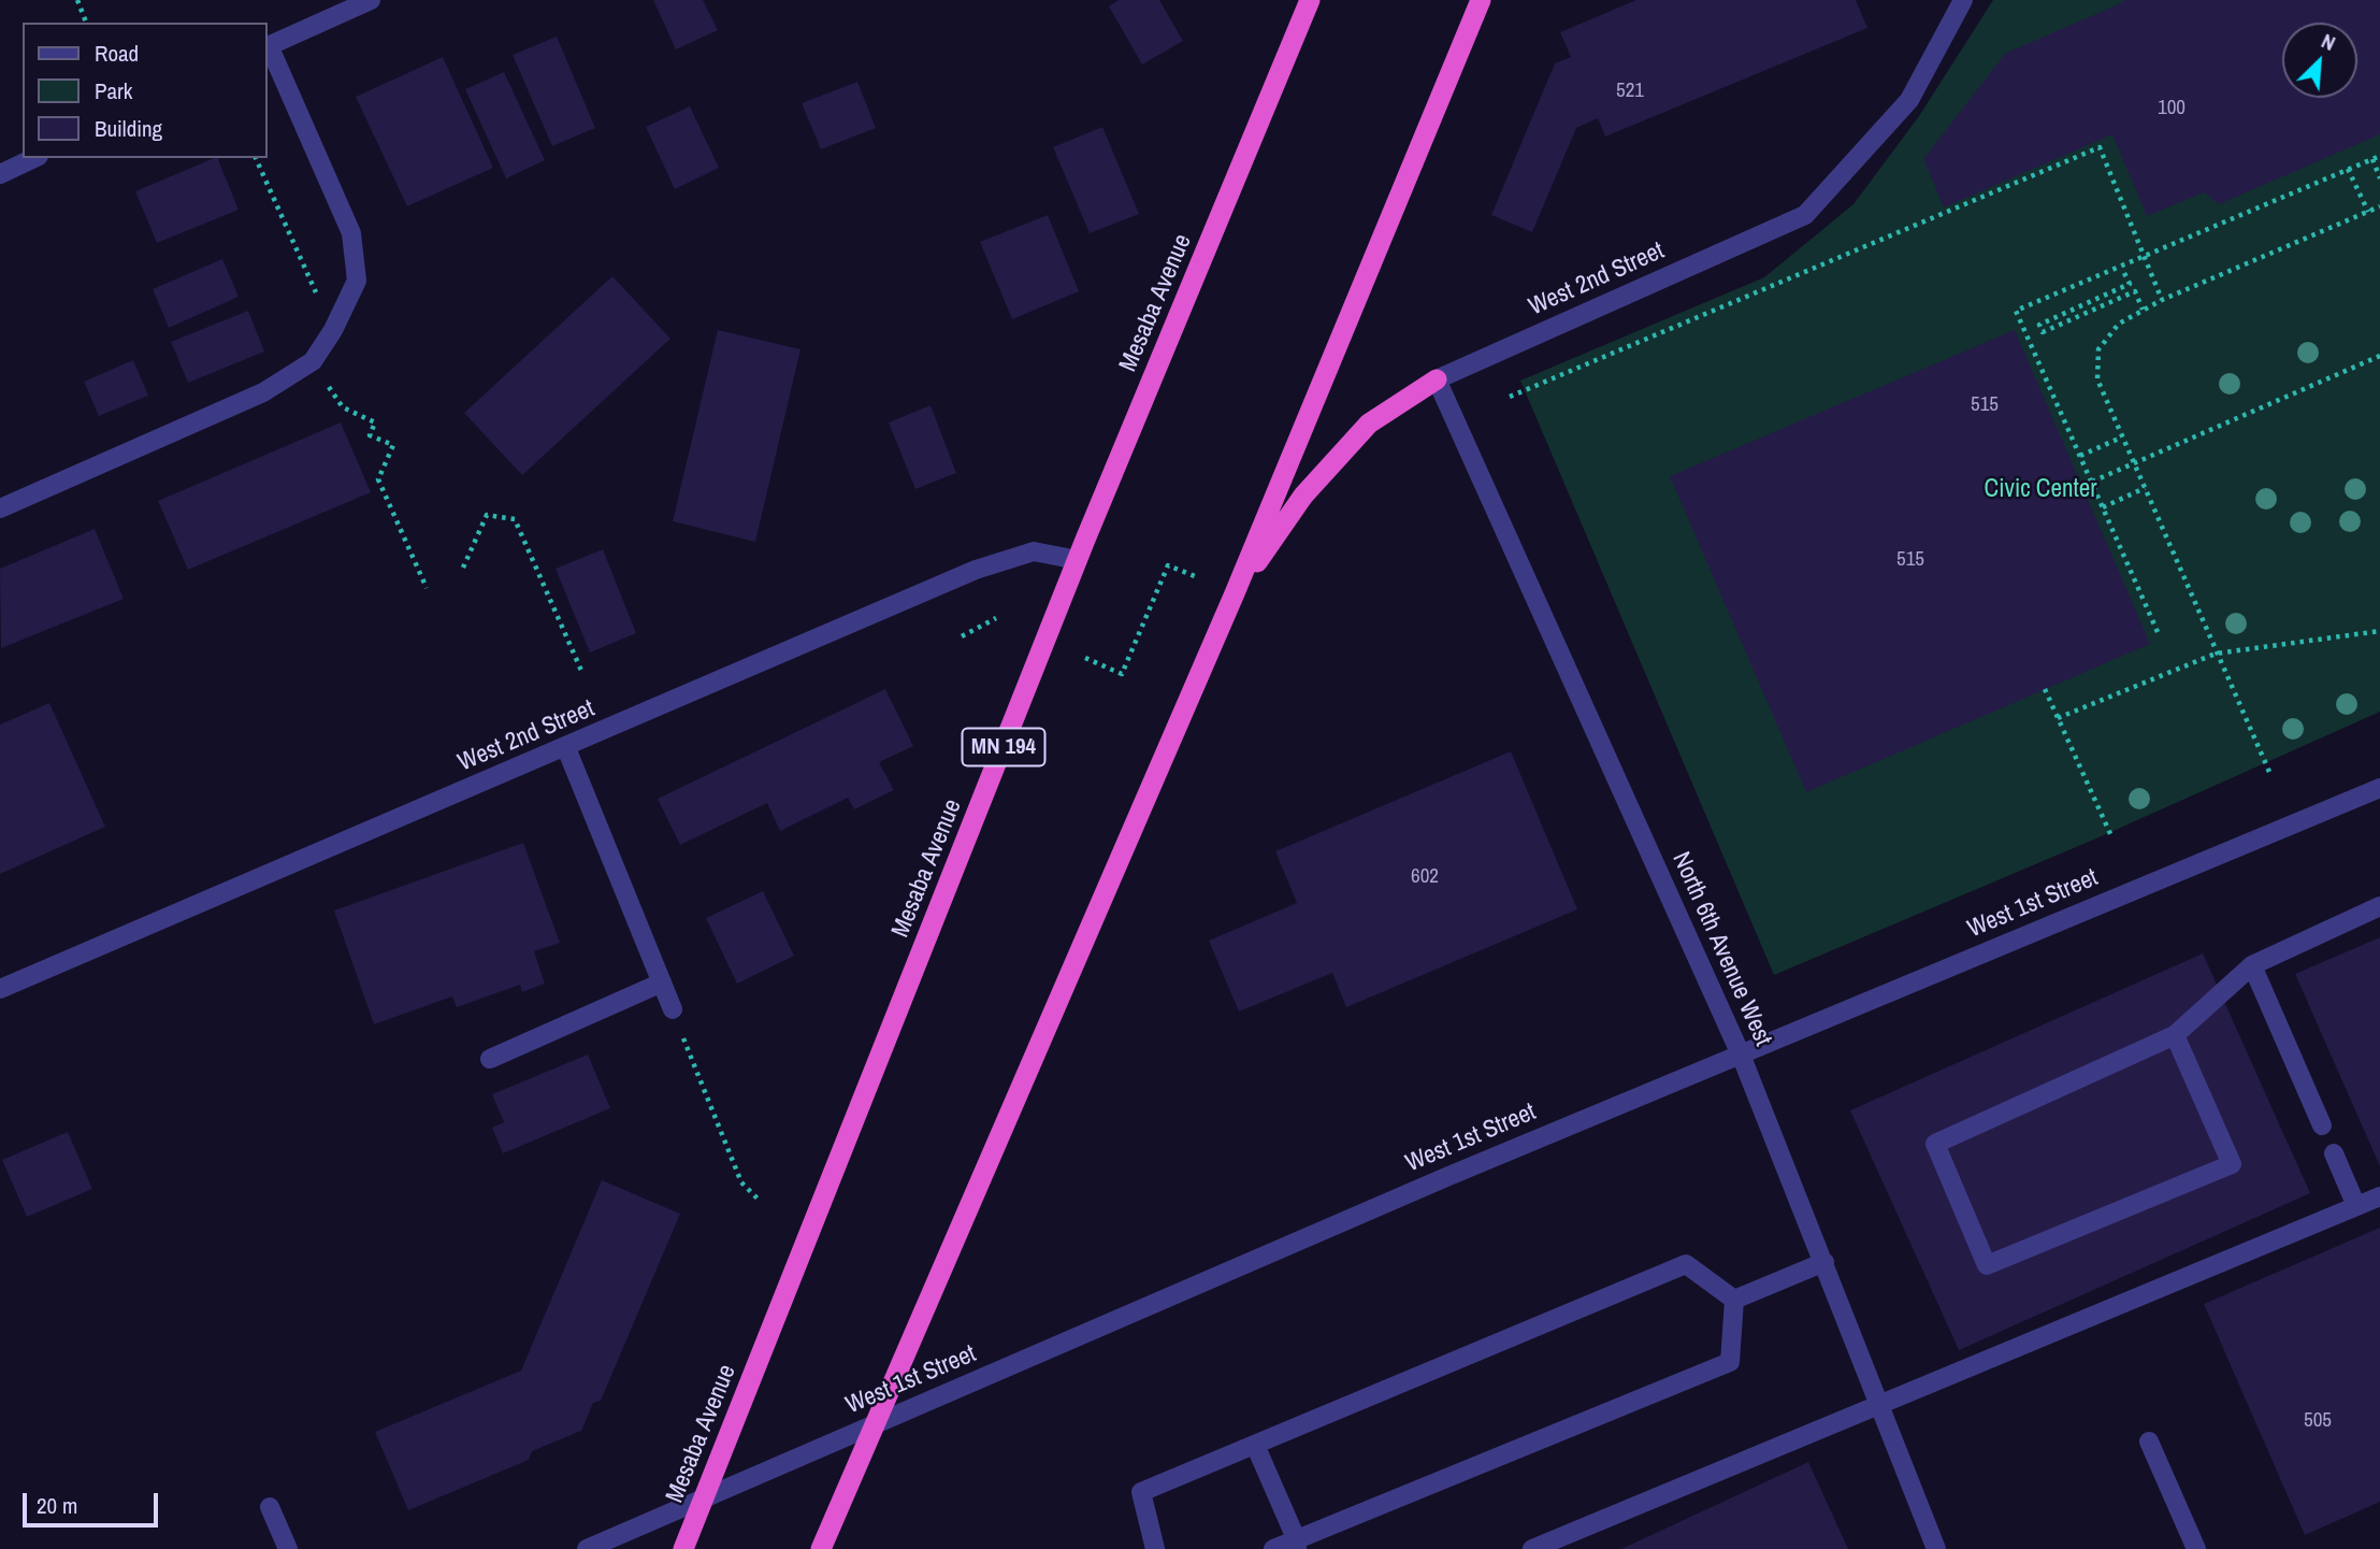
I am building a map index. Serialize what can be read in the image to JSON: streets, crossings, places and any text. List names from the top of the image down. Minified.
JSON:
{"streets":{"highway":["West 2nd Street","Mesaba Avenue","MN 194"],"street":["West 1st Street","North 6th Avenue West"]},"crossings":[["West 2nd Street","Mesaba Avenue"],["West 2nd Street","North 6th Avenue West"],["Mesaba Avenue","West 1st Street"],["West 1st Street","North 6th Avenue West"]],"parks":["Civic Center"],"house_numbers":["521","100","515","515","602","505"],"legend":["Road","Park","Building"],"scale_bar":"20 m","north":"top right"}
